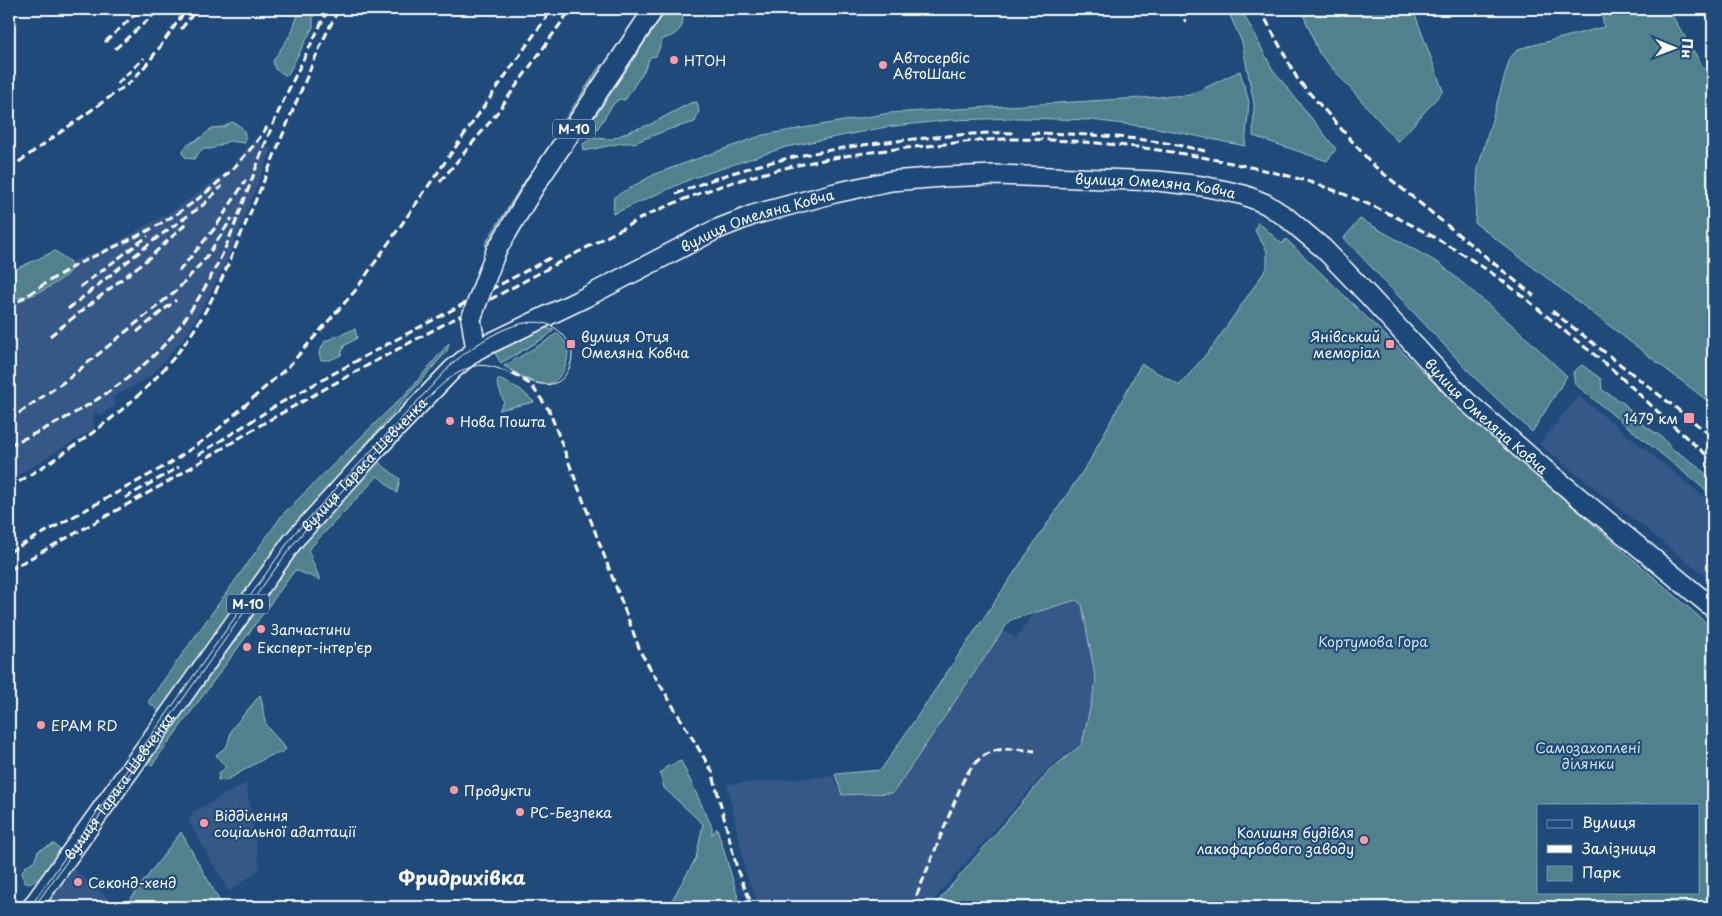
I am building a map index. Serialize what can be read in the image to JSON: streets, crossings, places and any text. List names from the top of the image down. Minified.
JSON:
{"streets":{"main road":["М-10","вулиця Омеляна Ковча","вулиця Тараса Шевченка"]},"crossings":[["М-10","вулиця Омеляна Ковча"],["М-10","вулиця Тараса Шевченка"],["вулиця Омеляна Ковча","вулиця Тараса Шевченка"]],"districts":["Фридрихівка"],"parks":["Кортумова Гора","Самозахоплені ділянки"],"places":{"other":["НТОН","Автосервіс АвтоШанс","Нова Пошта","Запчастини","Експерт-інтер'єр","EPAM RD","Продукти","РС-Безпека","Відділення соціальної адаптації","Колишня будівля лакофарбового заводу","Секонд-хенд"],"transit":["вулиця Отця Омеляна Ковча","Янівський меморіал","1479 км"]},"legend":["Вулиця","Залізниця","Парк"],"north":"right"}
